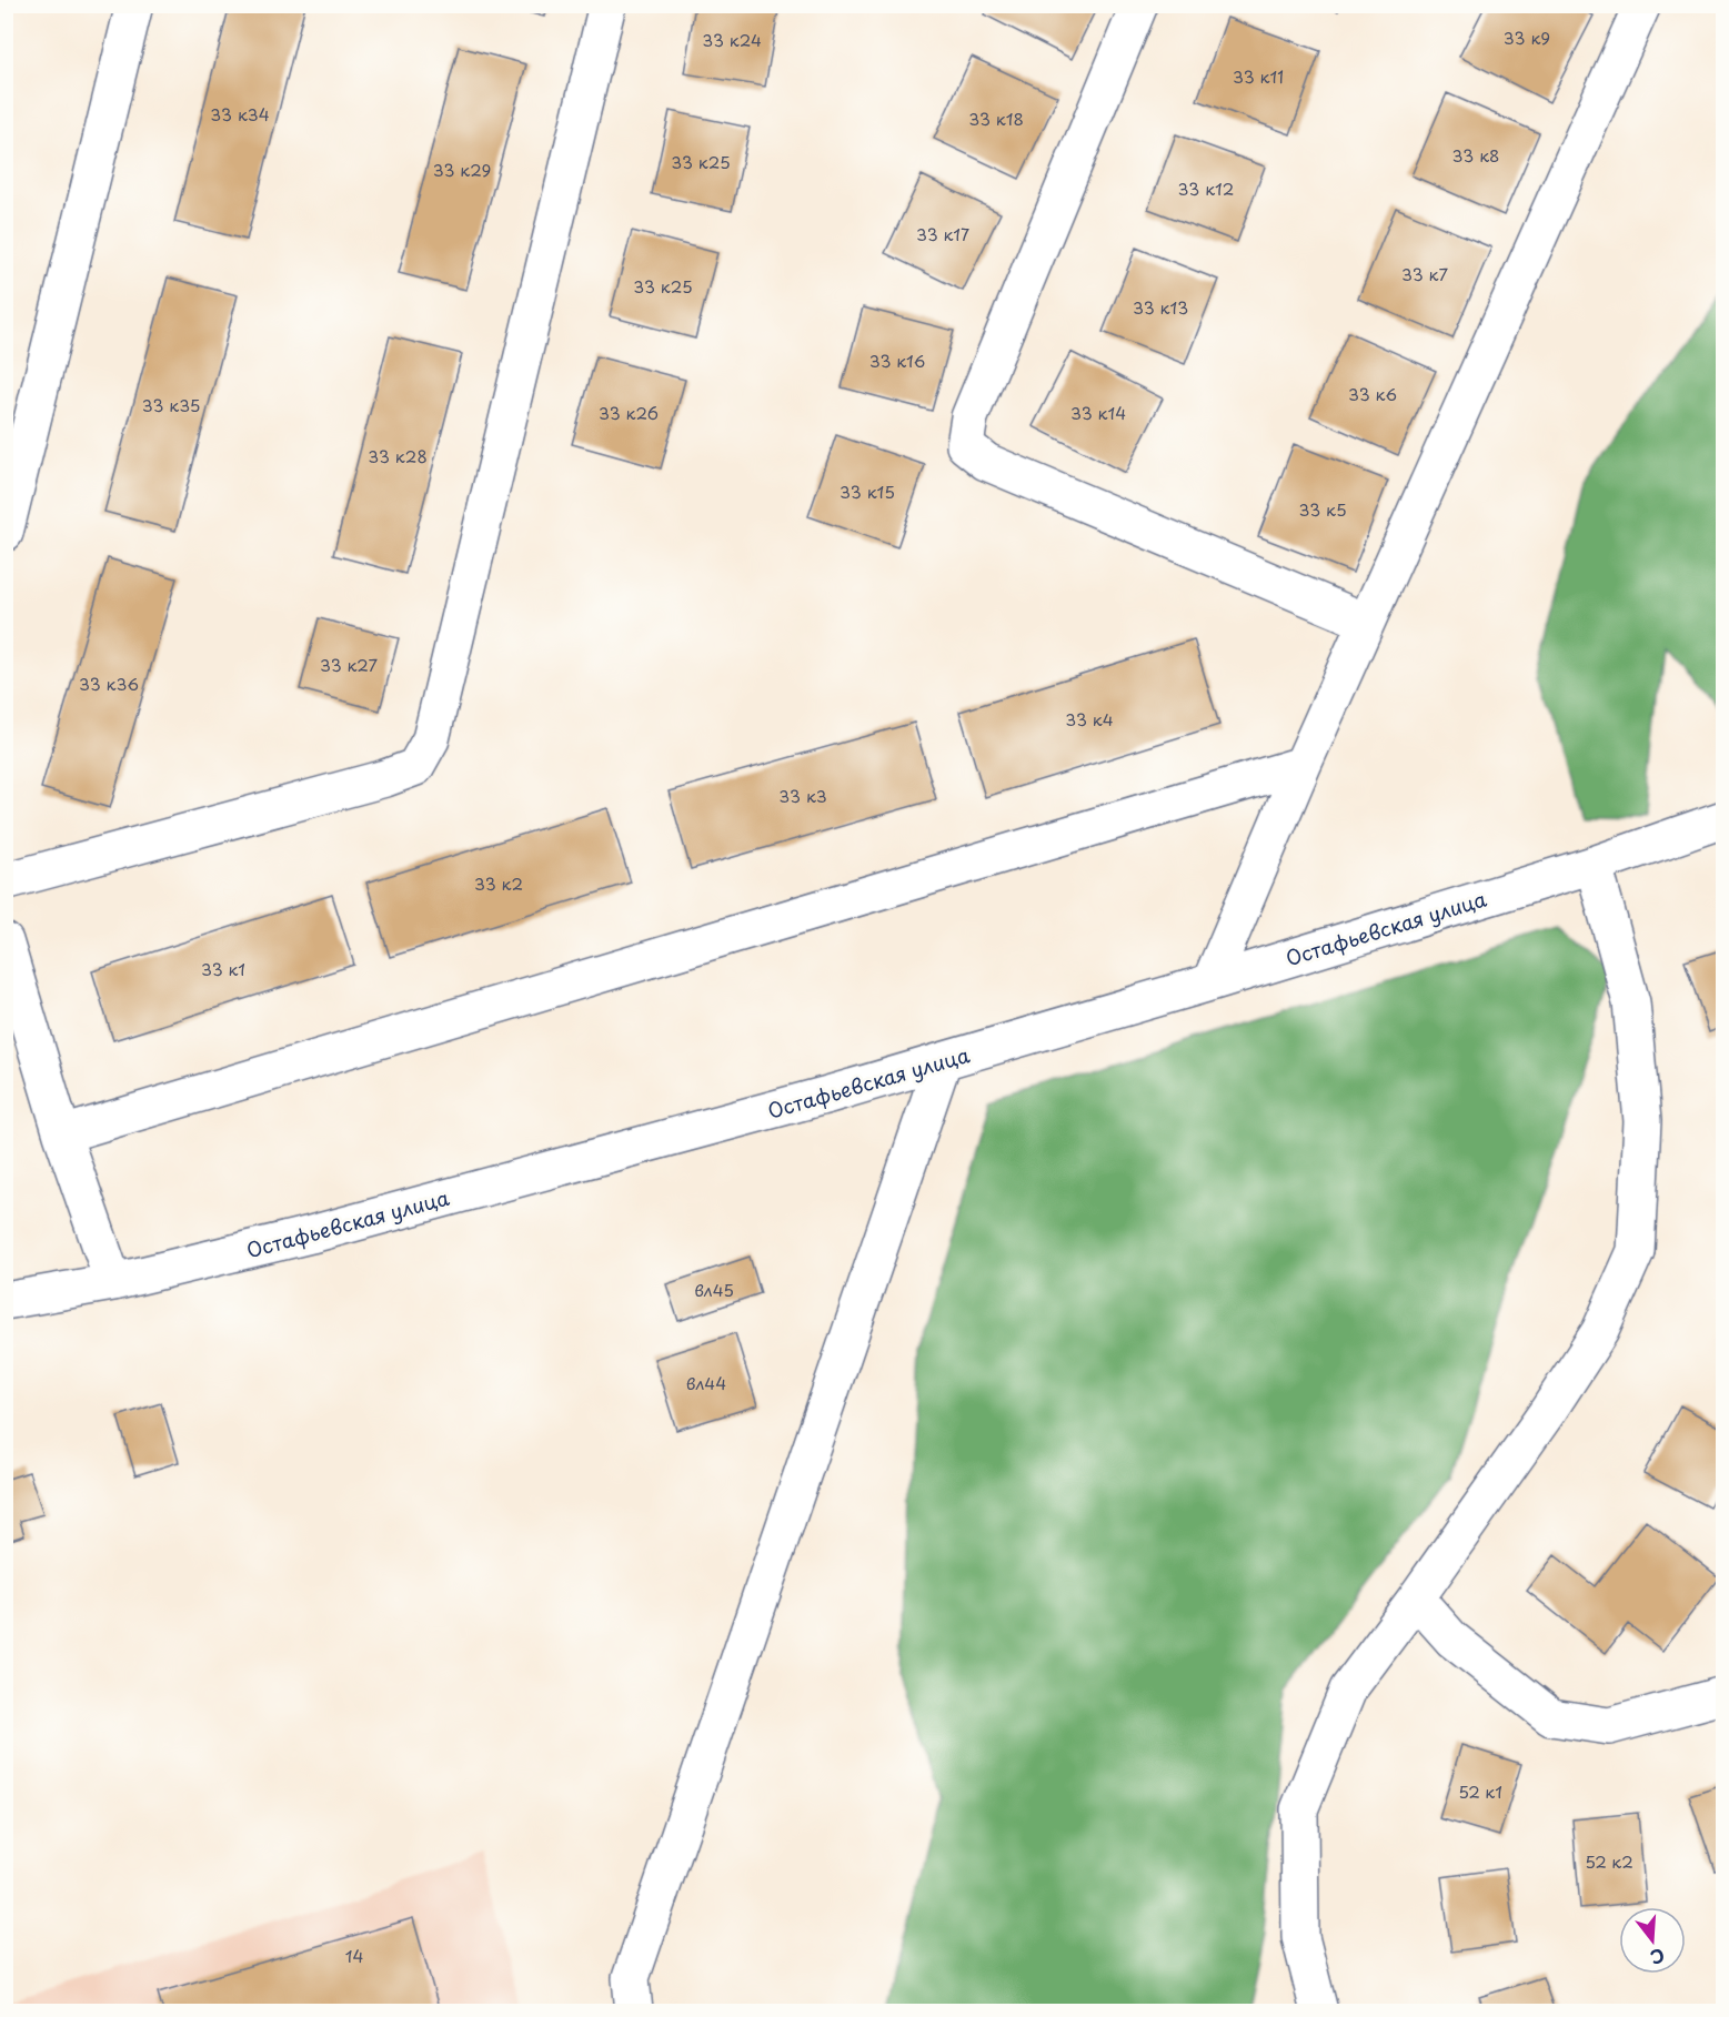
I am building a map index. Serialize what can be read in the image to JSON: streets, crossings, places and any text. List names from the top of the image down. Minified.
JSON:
{"streets":{"street":["Остафьевская улица"]},"house_numbers":["33 к9","33 к24","33 к11","33 к34","33 к18","33 к8","33 к25","33 к29","33 к12","33 к17","33 к7","33 к25","33 к13","33 к16","33 к6","33 к35","33 к26","33 к14","33 к28","33 к15","33 к5","33 к27","33 к36","33 к4","33 к3","33 к2","33 к1","вл45","вл44","52 к1","52 к2","14"],"north":"bottom"}
